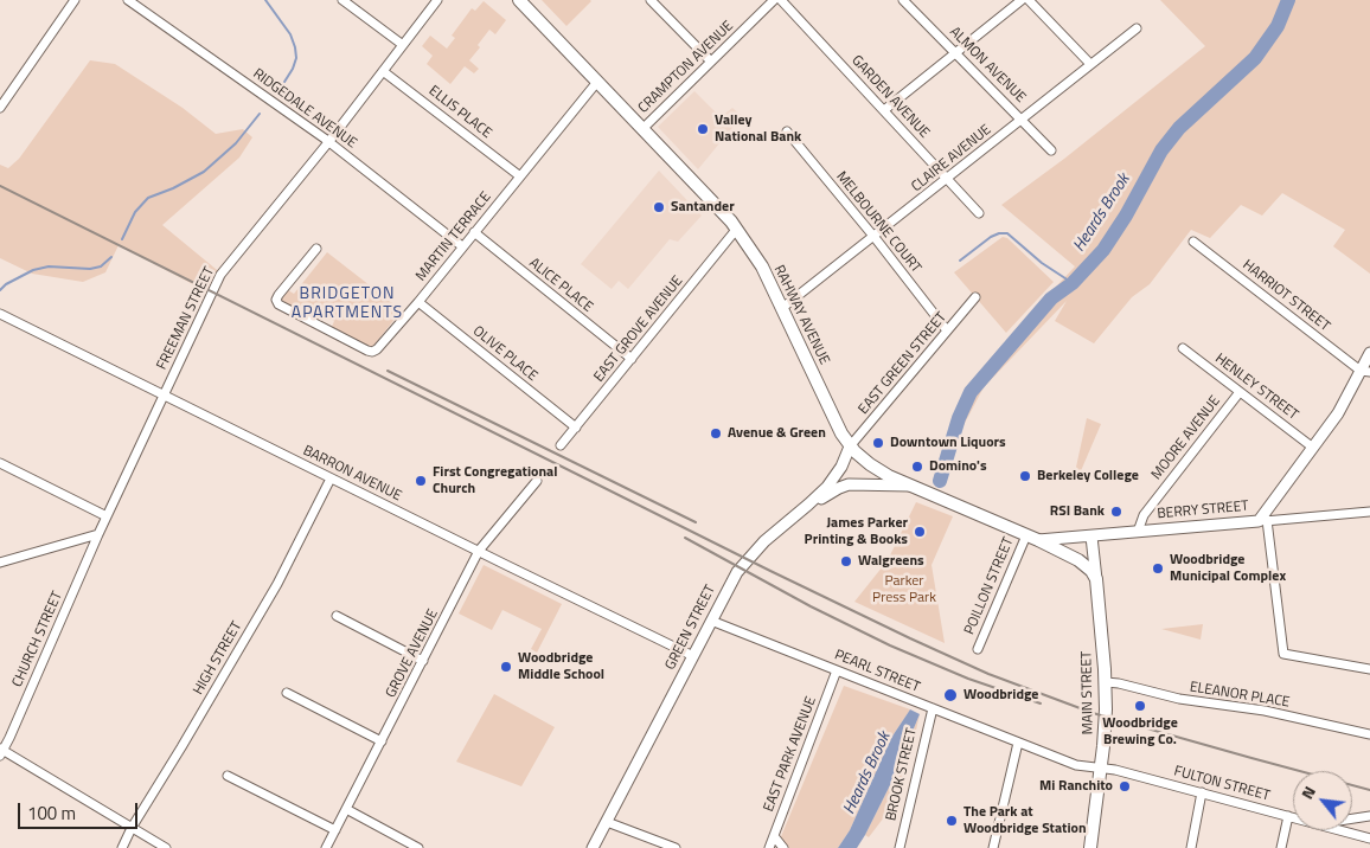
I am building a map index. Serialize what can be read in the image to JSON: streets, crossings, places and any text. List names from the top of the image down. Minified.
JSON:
{"streets":{"main road":["RAHWAY AVENUE","MAIN STREET"],"street":["ALMON AVENUE","CRAMPTON AVENUE","GARDEN AVENUE","RIDGEDALE AVENUE","ELLIS PLACE","CLAIRE AVENUE","MELBOURNE COURT","MARTIN TERRACE","ALICE PLACE","HARRIOT STREET","FREEMAN STREET","EAST GROVE AVENUE","OLIVE PLACE","EAST GREEN STREET","HENLEY STREET","MOORE AVENUE","BARRON AVENUE","BERRY STREET","POILLON STREET","GREEN STREET","CHURCH STREET","GROVE AVENUE","HIGH STREET","PEARL STREET","ELEANOR PLACE","EAST PARK AVENUE","BROOK STREET","FULTON STREET"]},"crossings":[["ALMON AVENUE","CLAIRE AVENUE"],["CRAMPTON AVENUE","RAHWAY AVENUE"],["GARDEN AVENUE","CLAIRE AVENUE"],["RIDGEDALE AVENUE","MARTIN TERRACE"],["RIDGEDALE AVENUE","FREEMAN STREET"],["ELLIS PLACE","MARTIN TERRACE"],["ELLIS PLACE","FREEMAN STREET"],["CLAIRE AVENUE","MELBOURNE COURT"],["CLAIRE AVENUE","RAHWAY AVENUE"],["MELBOURNE COURT","EAST GREEN STREET"],["MARTIN TERRACE","ALICE PLACE"],["MARTIN TERRACE","RAHWAY AVENUE"],["MARTIN TERRACE","OLIVE PLACE"],["ALICE PLACE","EAST GROVE AVENUE"],["RAHWAY AVENUE","EAST GROVE AVENUE"],["RAHWAY AVENUE","EAST GREEN STREET"],["RAHWAY AVENUE","BERRY STREET"],["RAHWAY AVENUE","POILLON STREET"],["RAHWAY AVENUE","GREEN STREET"],["RAHWAY AVENUE","MAIN STREET"],["FREEMAN STREET","BARRON AVENUE"],["FREEMAN STREET","CHURCH STREET"],["EAST GROVE AVENUE","OLIVE PLACE"],["EAST GREEN STREET","GREEN STREET"],["HENLEY STREET","MOORE AVENUE"],["MOORE AVENUE","BERRY STREET"],["BARRON AVENUE","GREEN STREET"],["BARRON AVENUE","GROVE AVENUE"],["BARRON AVENUE","HIGH STREET"],["BERRY STREET","POILLON STREET"],["BERRY STREET","MAIN STREET"],["GREEN STREET","PEARL STREET"],["PEARL STREET","MAIN STREET"],["PEARL STREET","EAST PARK AVENUE"],["PEARL STREET","BROOK STREET"],["PEARL STREET","FULTON STREET"],["MAIN STREET","ELEANOR PLACE"],["MAIN STREET","FULTON STREET"]],"districts":["BRIDGETON APARTMENTS"],"water":["Heards Brook"],"parks":["Parker Press Park"],"places":["Valley National Bank","Santander","Avenue & Green","Downtown Liquors","Domino's","Berkeley College","First Congregational Church","RSI Bank","James Parker Printing & Books","Walgreens","Woodbridge Municipal Complex","Woodbridge Middle School","Woodbridge","Woodbridge Brewing Co.","Mi Ranchito","The Park at Woodbridge Station"],"scale_bar":"100 m","north":"top left"}
